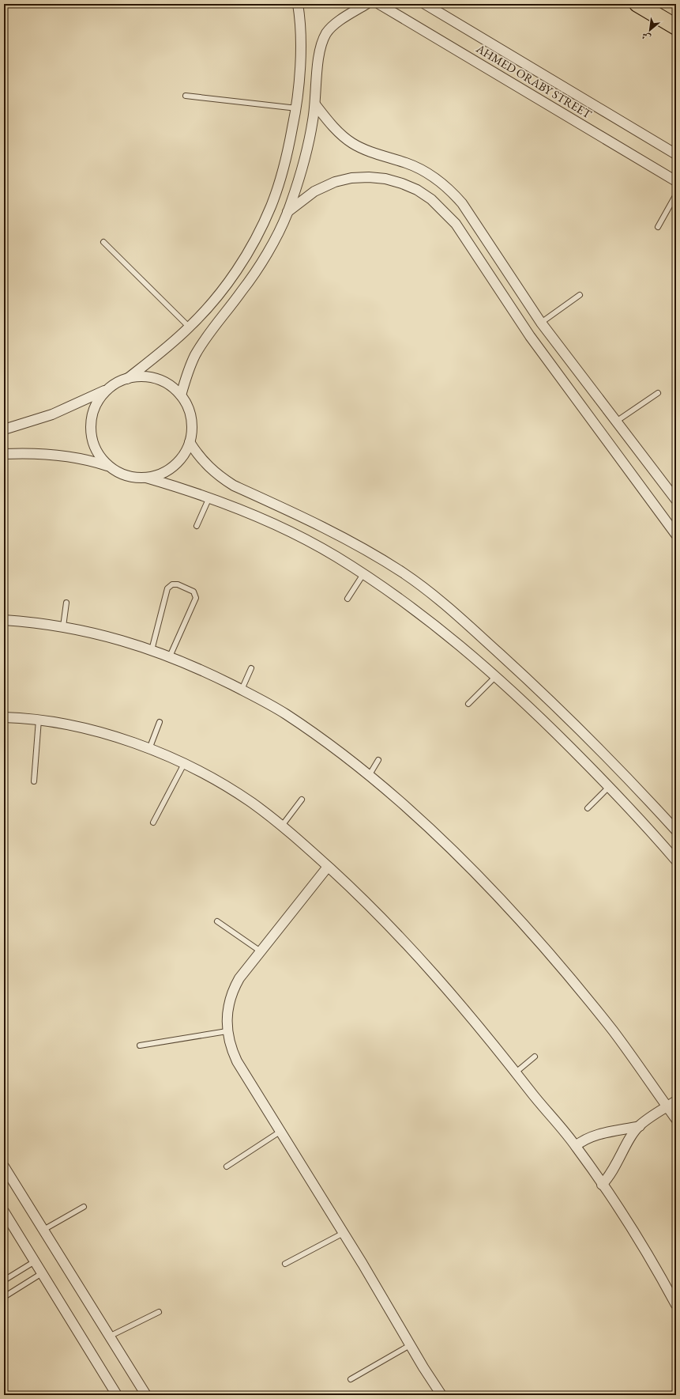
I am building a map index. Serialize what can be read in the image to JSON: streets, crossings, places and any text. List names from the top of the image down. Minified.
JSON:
{"streets":{"street":["AHMED ORABY STREET"]},"north":"bottom left"}
